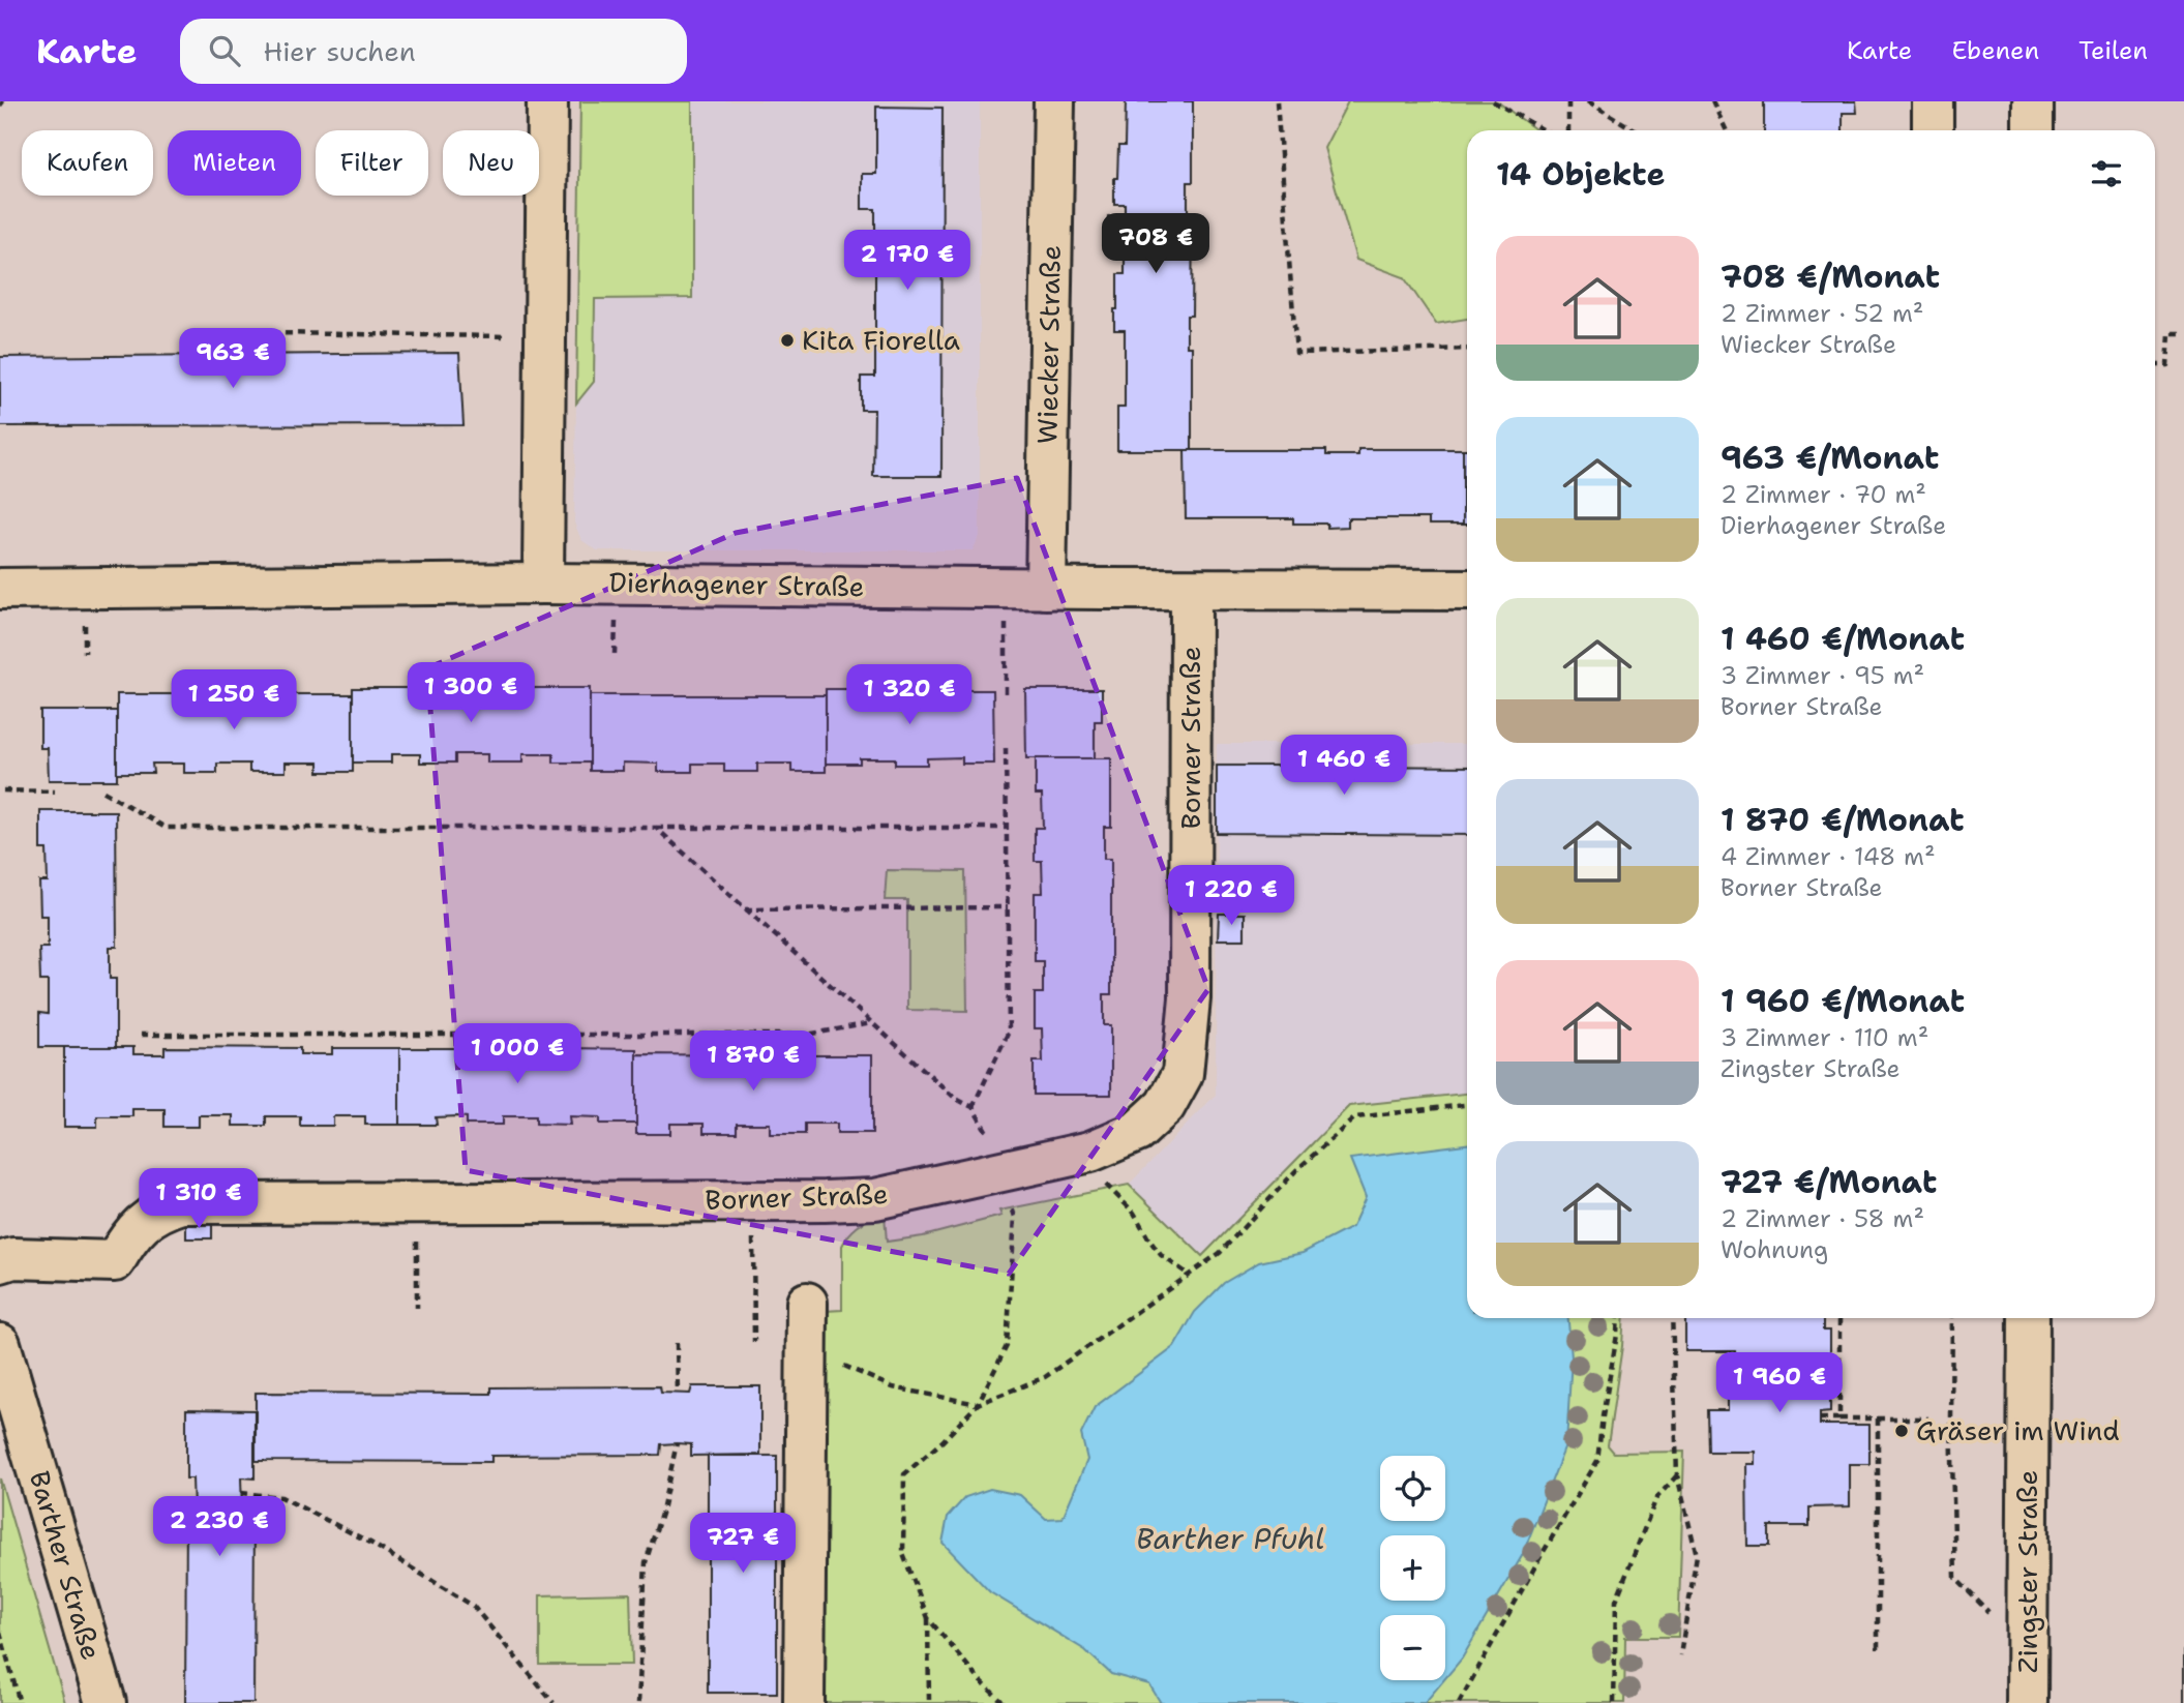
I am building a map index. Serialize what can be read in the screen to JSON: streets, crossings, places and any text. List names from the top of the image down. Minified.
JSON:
{"streets":{"street":["Wiecker Straße","Dierhagener Straße","Borner Straße","Barther Straße","Zingster Straße"]},"crossings":[["Wiecker Straße","Dierhagener Straße"],["Dierhagener Straße","Borner Straße"]],"water":["Barther Pfuhl"],"places":["Kita Fiorella","Gräser im Wind"],"page":{"header":"Karte","search":"Hier suchen","nav":["Karte","Ebenen","Teilen"],"chip":["Kaufen","Mieten","Filter","Neu"],"heading":"14 Objekte","price":["708 €","2 170 €","963 €","1 300 €","1 320 €","1 250 €","1 460 €","1 220 €","1 000 €","1 870 €","1 310 €","1 960 €","2 230 €","727 €"],"list":[{"name":"708 €/Monat","note":"2 Zimmer · 52 m² · Wiecker Straße"},{"name":"963 €/Monat","note":"2 Zimmer · 70 m² · Dierhagener Straße"},{"name":"1 460 €/Monat","note":"3 Zimmer · 95 m² · Borner Straße"},{"name":"1 870 €/Monat","note":"4 Zimmer · 148 m² · Borner Straße"},{"name":"1 960 €/Monat","note":"3 Zimmer · 110 m² · Zingster Straße"},{"name":"727 €/Monat","note":"2 Zimmer · 58 m² · Wohnung"}],"map_buttons":["+","−"]}}
